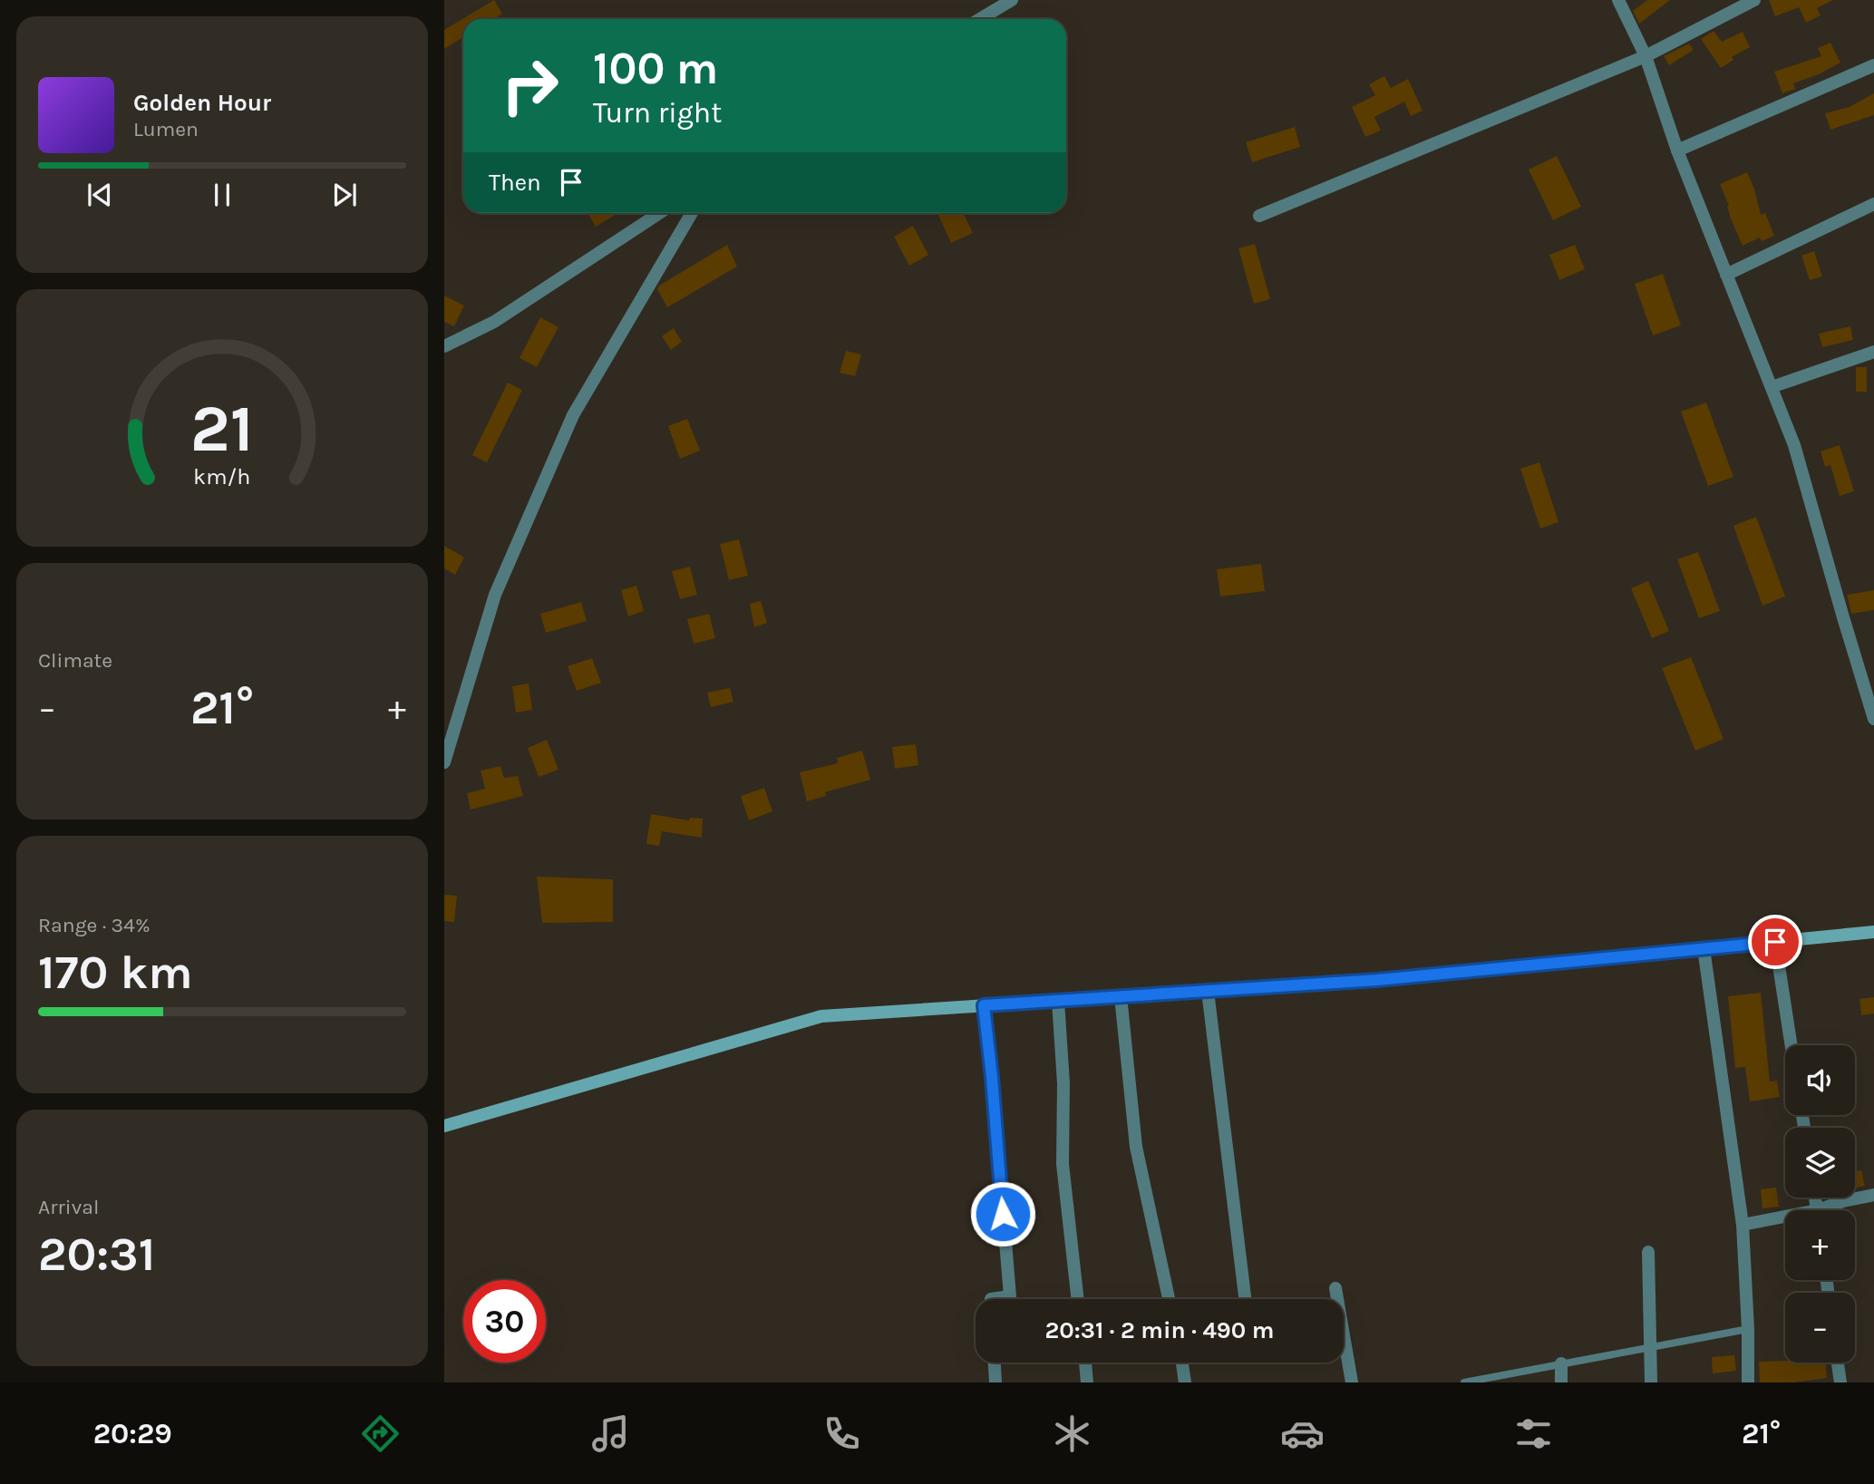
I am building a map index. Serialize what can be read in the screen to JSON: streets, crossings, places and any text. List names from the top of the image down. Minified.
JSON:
{"page":{"turn":["100 m","Turn right"],"song":["Golden Hour","Lumen"],"then":"Then","tile":["Climate",["Range · 34%","170 km"],["Arrival","20:31"]],"heat":["−","21°","+"],"map_buttons":["+","−"],"limit":"30","trip":"20:31 · 2 min · 490 m","tabs":["20:29","21°"],"gauge":["21","km/h"]}}
